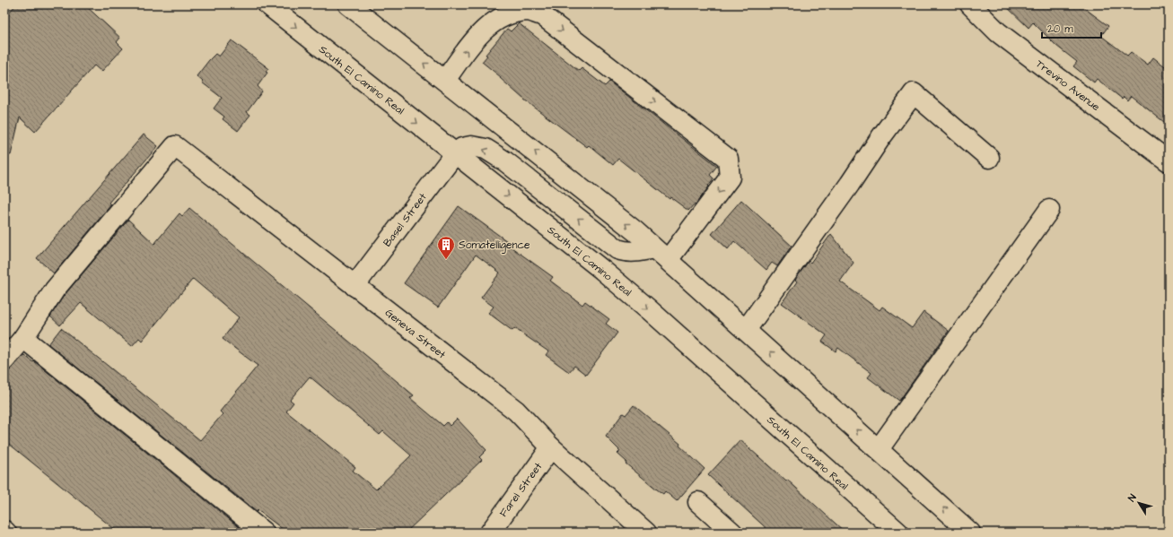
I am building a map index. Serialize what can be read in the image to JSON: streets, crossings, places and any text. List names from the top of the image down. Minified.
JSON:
{"streets":{"main road":["South El Camino Real","Trevino Avenue","Basel Street","Geneva Street","Farel Street"]},"crossings":[["South El Camino Real","Basel Street"],["Basel Street","Geneva Street"],["Geneva Street","Farel Street"]],"places":{"building":["Somatelligence"]},"scale_bar":"20 m","north":"top left"}
